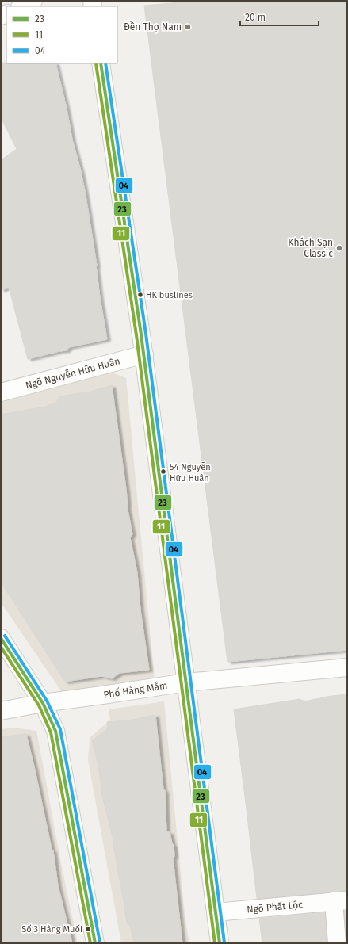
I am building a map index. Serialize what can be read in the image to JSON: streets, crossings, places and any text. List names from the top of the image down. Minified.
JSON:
{"streets":{"street":["Ngõ Nguyễn Hữu Huân","Phố Hàng Mắm","Ngõ Phất Lộc"]},"places":["Đền Thọ Nam","Khách Sạn Classic","HK buslines","54 Nguyễn Hữu Huân","Số 3 Hàng Muối"],"lines":["transit line 23","transit line 11","transit line 04"],"legend":["23","11","04"],"scale_bar":"20 m"}
